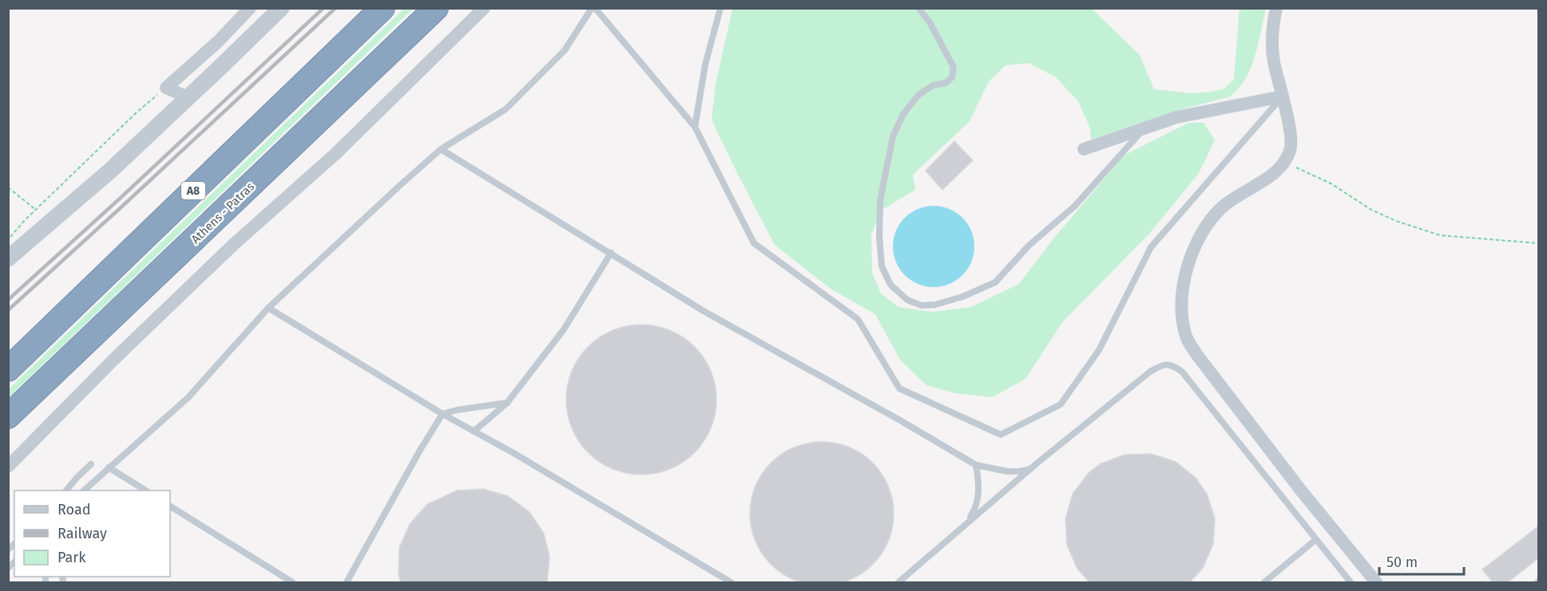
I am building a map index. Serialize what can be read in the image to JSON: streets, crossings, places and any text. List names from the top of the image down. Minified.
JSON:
{"streets":{"highway":["Α8","Athens - Patras"]},"legend":["Road","Railway","Park"],"scale_bar":"50 m"}
